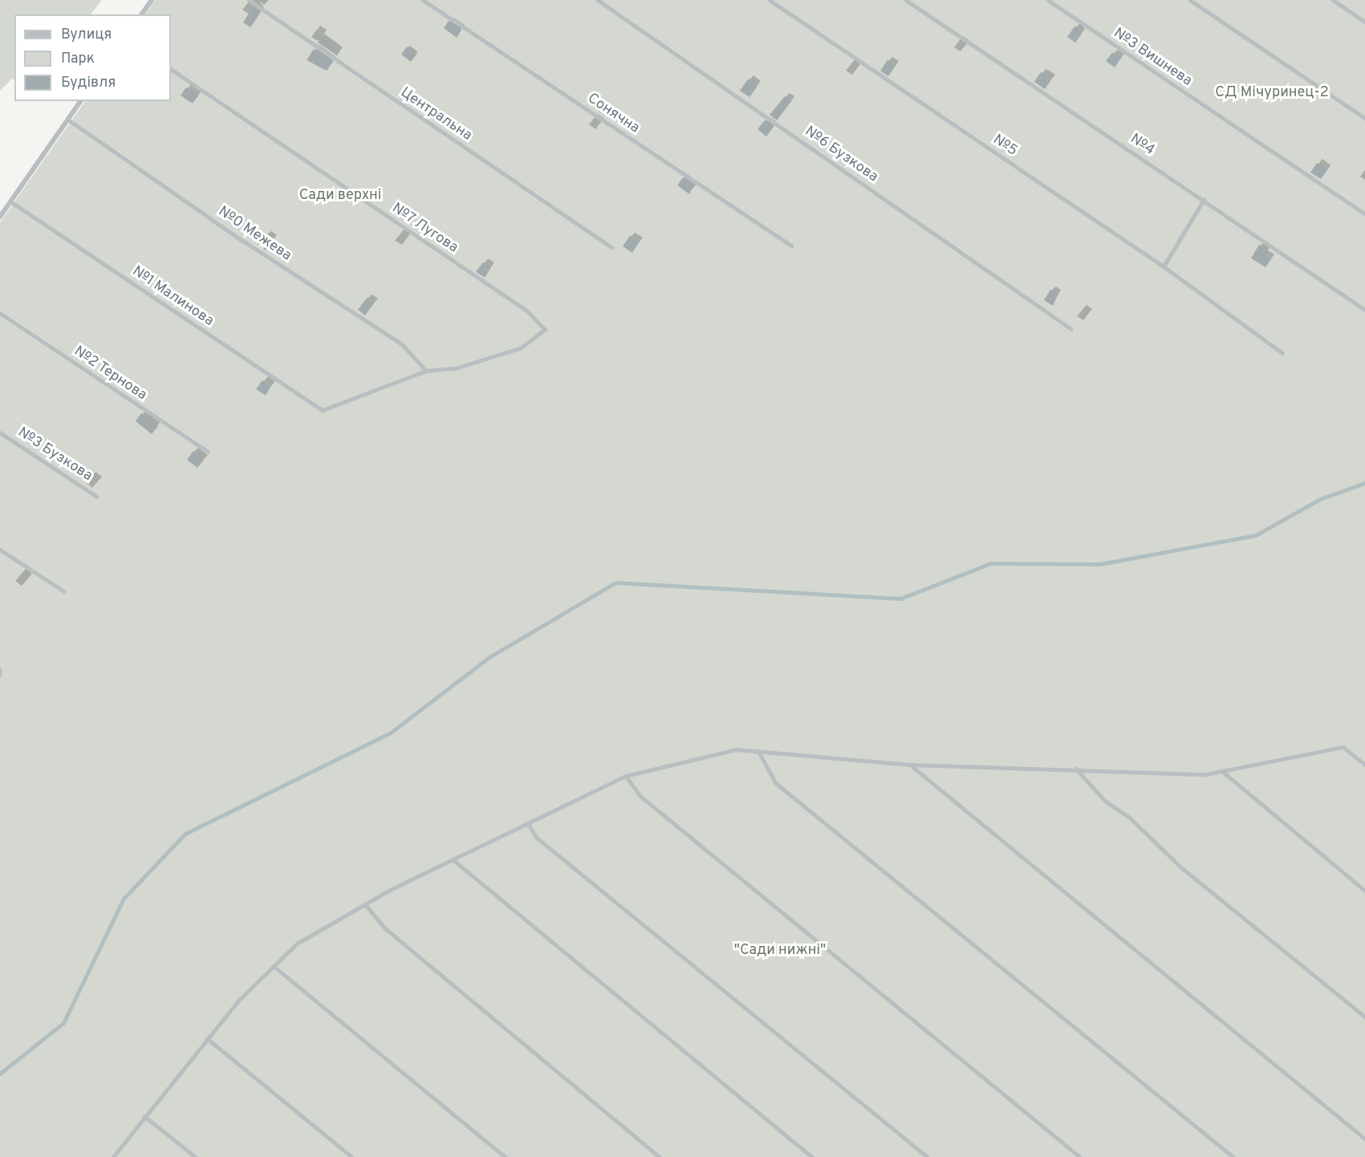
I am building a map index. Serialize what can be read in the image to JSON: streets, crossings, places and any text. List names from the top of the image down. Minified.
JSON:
{"streets":{"lane":["№3 Вишнева","Сонячна","Центральна","№4","№5","№6 Бузкова","№7 Лугова","№0 Межева","№1 Малинова","№2 Тернова","№3 Бузкова"]},"crossings":[["№7 Лугова","№0 Межева"],["№7 Лугова","№1 Малинова"],["№0 Межева","№1 Малинова"]],"parks":["СД Мічуринец-2","Сади верхні","\"Сади нижні\""],"legend":["Вулиця","Парк","Будівля"]}
